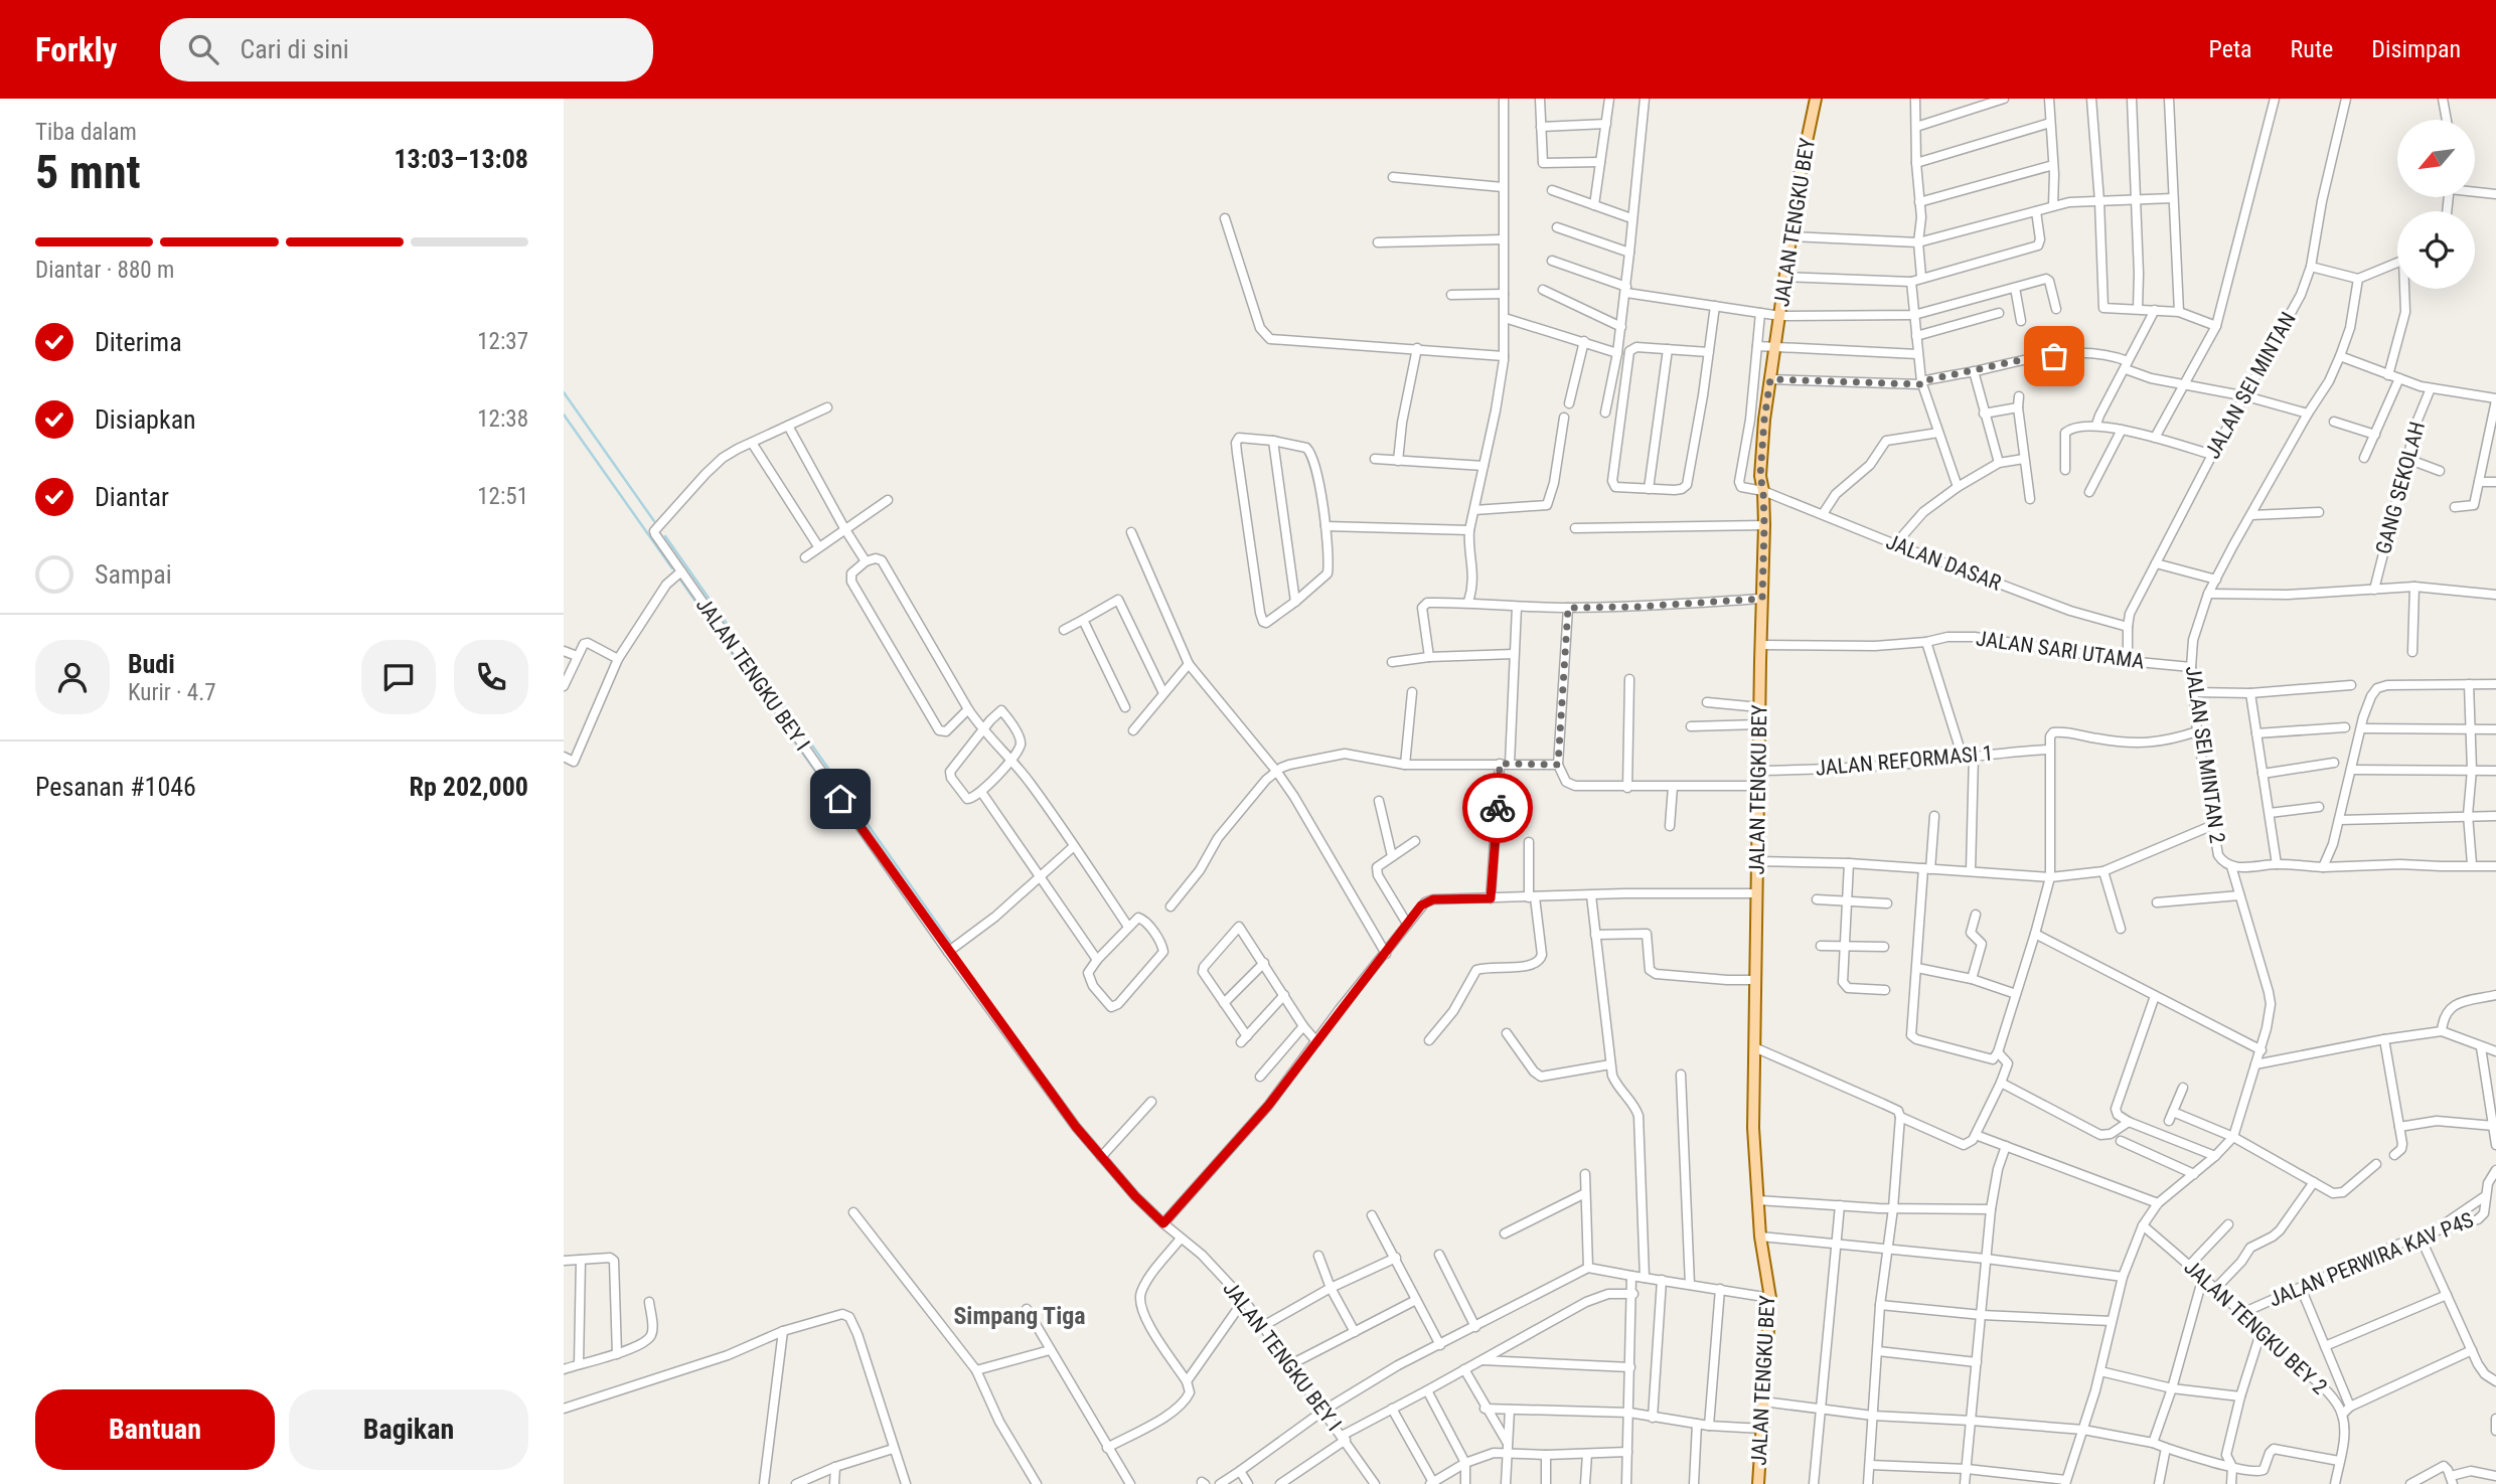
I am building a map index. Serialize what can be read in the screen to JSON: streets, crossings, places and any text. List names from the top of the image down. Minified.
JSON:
{"streets":{"main road":["JALAN TENGKU BEY"],"street":["JALAN SEI MINTAN","GANG SEKOLAH","JALAN DASAR","JALAN SARI UTAMA","JALAN TENGKU BEY I","JALAN SEI MINTAN 2","JALAN REFORMASI 1","JALAN PERWIRA KAV P4S","JALAN TENGKU BEY 2"]},"crossings":[["JALAN TENGKU BEY","JALAN DASAR"],["JALAN TENGKU BEY","JALAN SARI UTAMA"],["JALAN TENGKU BEY","JALAN REFORMASI 1"],["JALAN SEI MINTAN","JALAN DASAR"],["JALAN SEI MINTAN","JALAN SARI UTAMA"],["JALAN SARI UTAMA","JALAN SEI MINTAN 2"],["JALAN SEI MINTAN 2","JALAN TENGKU BEY 2"],["JALAN PERWIRA KAV P4S","JALAN TENGKU BEY 2"]],"districts":["Simpang Tiga"],"north":"bottom left","page":{"header":"Forkly","search":"Cari di sini","nav":["Peta","Rute","Disimpan"],"heading":["5 mnt","Tiba dalam","13:03–13:08"],"panel":["Budi","Kurir · 4.7","Pesanan #1046","Rp 202,000"],"bar":"Diantar · 880 m","list":[["Diterima","12:37"],["Disiapkan","12:38"],["Diantar","12:51"],"Sampai"],"buttons":["Bantuan","Bagikan"]}}
